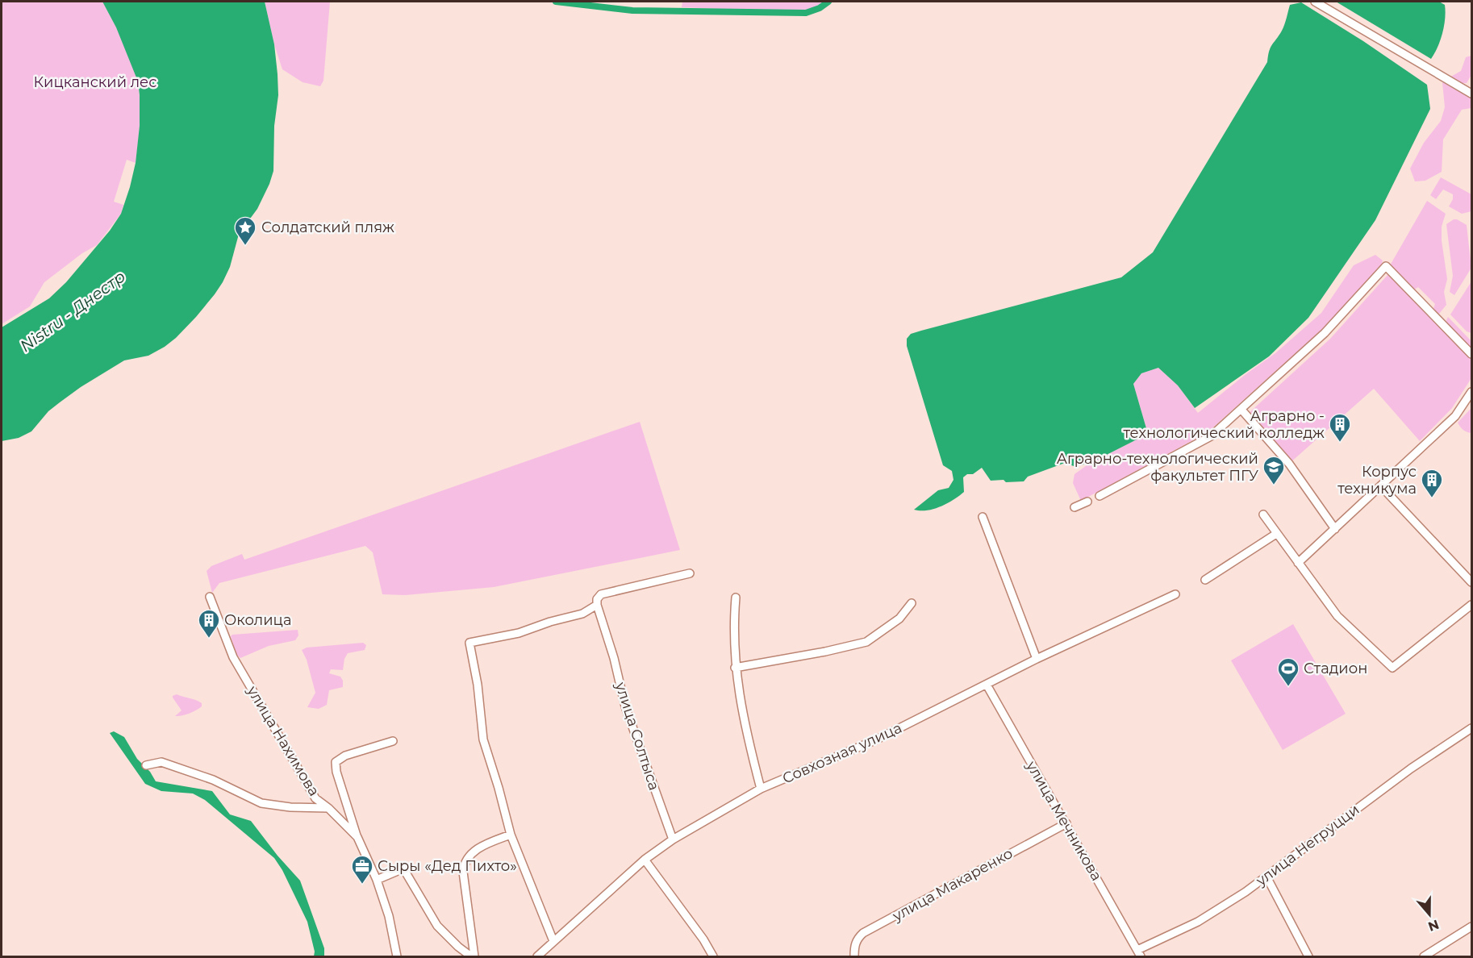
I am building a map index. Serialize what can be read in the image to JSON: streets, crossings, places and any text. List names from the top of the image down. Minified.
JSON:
{"streets":{"street":["улица Солтыса","улица Нахимова","Совхозная улица","улица Мечникова","улица Негруцци","улица Макаренко"]},"crossings":[["улица Солтыса","Совхозная улица"],["Совхозная улица","улица Мечникова"],["улица Мечникова","улица Негруцци"],["улица Мечникова","улица Макаренко"]],"water":["Nistru - Днестр"],"parks":["Кицканский лес"],"places":{"place":["Солдатский пляж"],"building":["Аграрно - технологический колледж","Корпус техникума","Околица"],"school or university":["Аграрно-технологический факультет ПГУ"],"sports":["Стадион"],"office":["Сыры «Дед Пихто»"]},"north":"bottom"}
